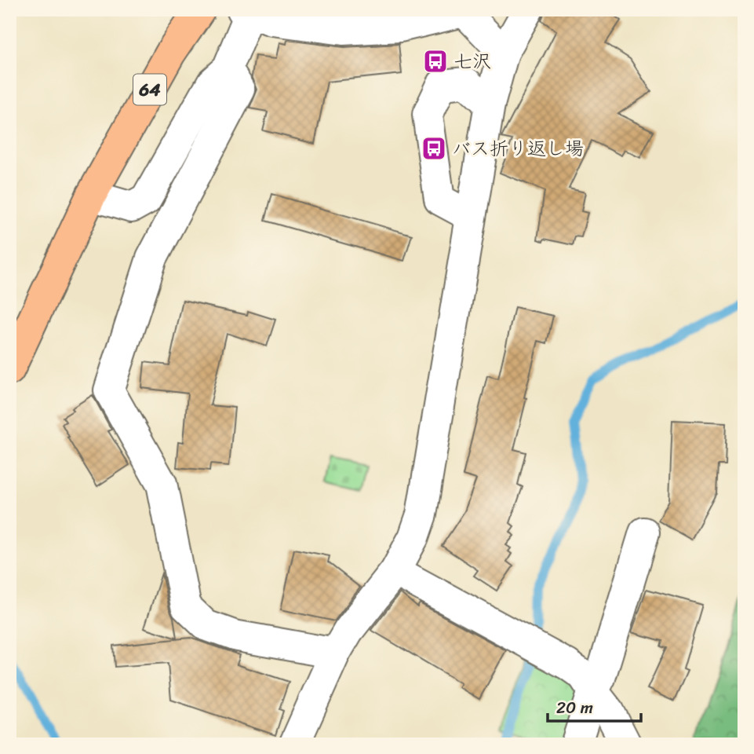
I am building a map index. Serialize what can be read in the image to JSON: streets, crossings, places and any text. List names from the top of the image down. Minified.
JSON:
{"streets":{"main road":["64"]},"places":{"bus stop":["七沢","バス折り返し場"]},"scale_bar":"20 m"}
